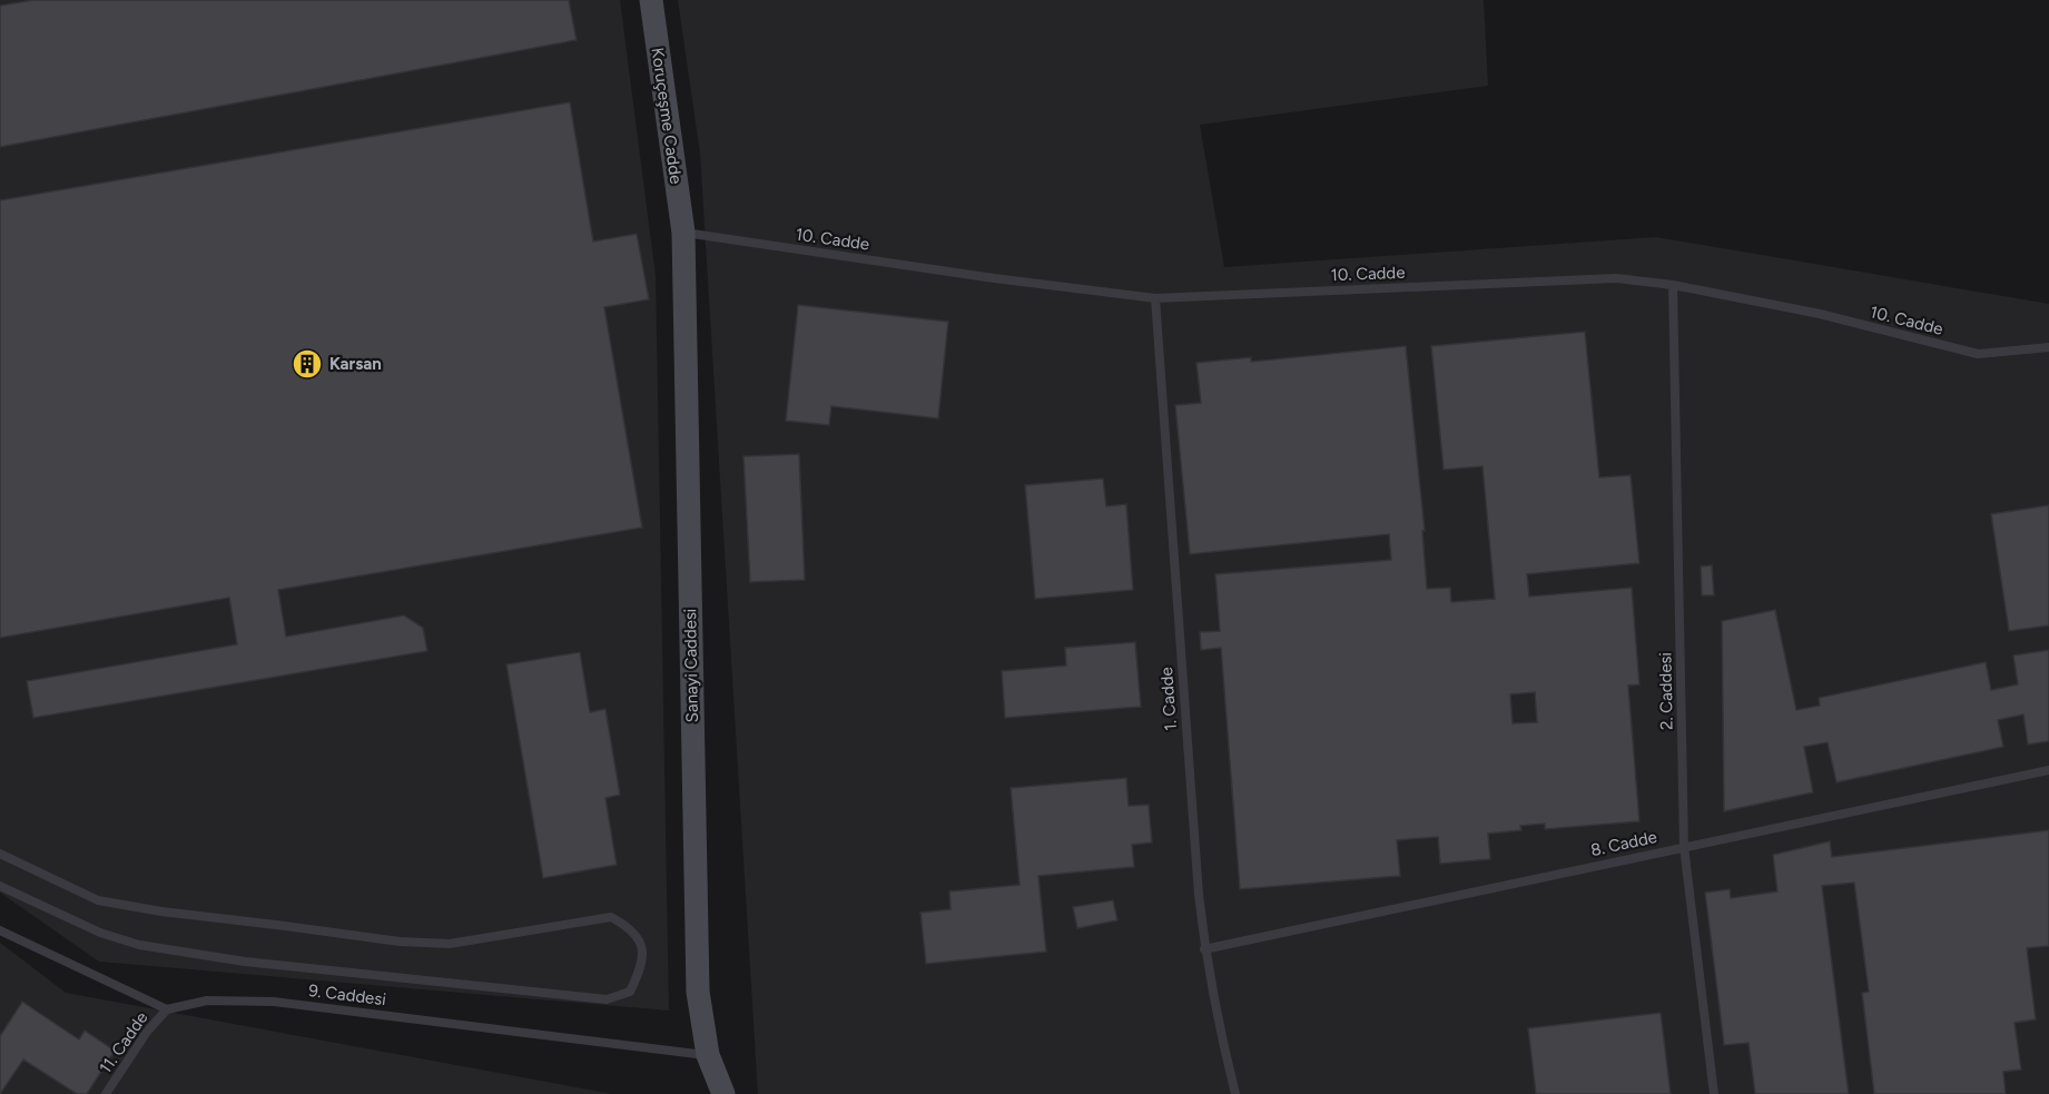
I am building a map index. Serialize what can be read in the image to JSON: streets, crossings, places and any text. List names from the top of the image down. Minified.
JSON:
{"streets":{"street":["Koruçeşme Cadde","Sanayi Caddesi"],"lane":["10. Cadde","2. Caddesi","1. Cadde","8. Cadde","9. Caddesi","11. Cadde"]},"crossings":[["Koruçeşme Cadde","10. Cadde"],["Koruçeşme Cadde","Sanayi Caddesi"],["10. Cadde","Sanayi Caddesi"],["10. Cadde","2. Caddesi"],["10. Cadde","1. Cadde"],["Sanayi Caddesi","9. Caddesi"],["2. Caddesi","8. Cadde"],["1. Cadde","8. Cadde"],["9. Caddesi","11. Cadde"]],"places":{"building":["Karsan"]}}
